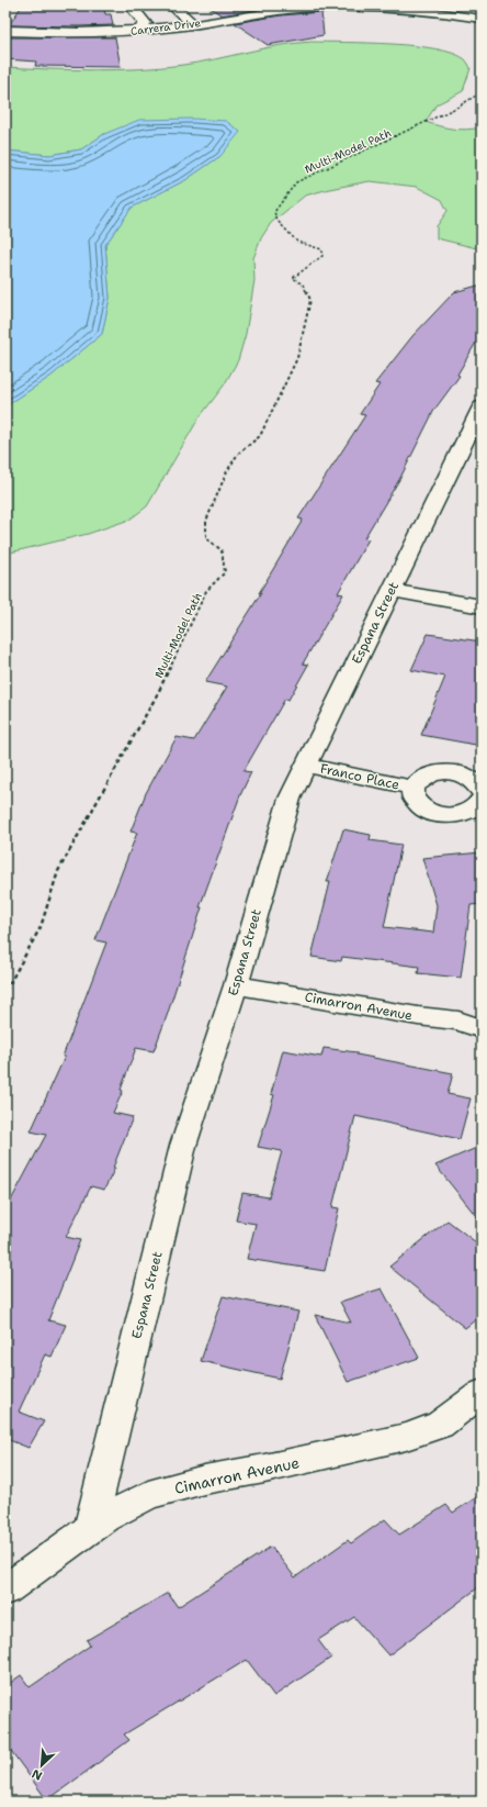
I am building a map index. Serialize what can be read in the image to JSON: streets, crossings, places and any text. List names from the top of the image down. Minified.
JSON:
{"streets":{"street":["Carrera Drive","Espana Street","Franco Place","Cimarron Avenue"],"path":["Multi-Model Path"]},"crossings":[["Espana Street","Franco Place"],["Espana Street","Cimarron Avenue"]],"north":"bottom left"}
